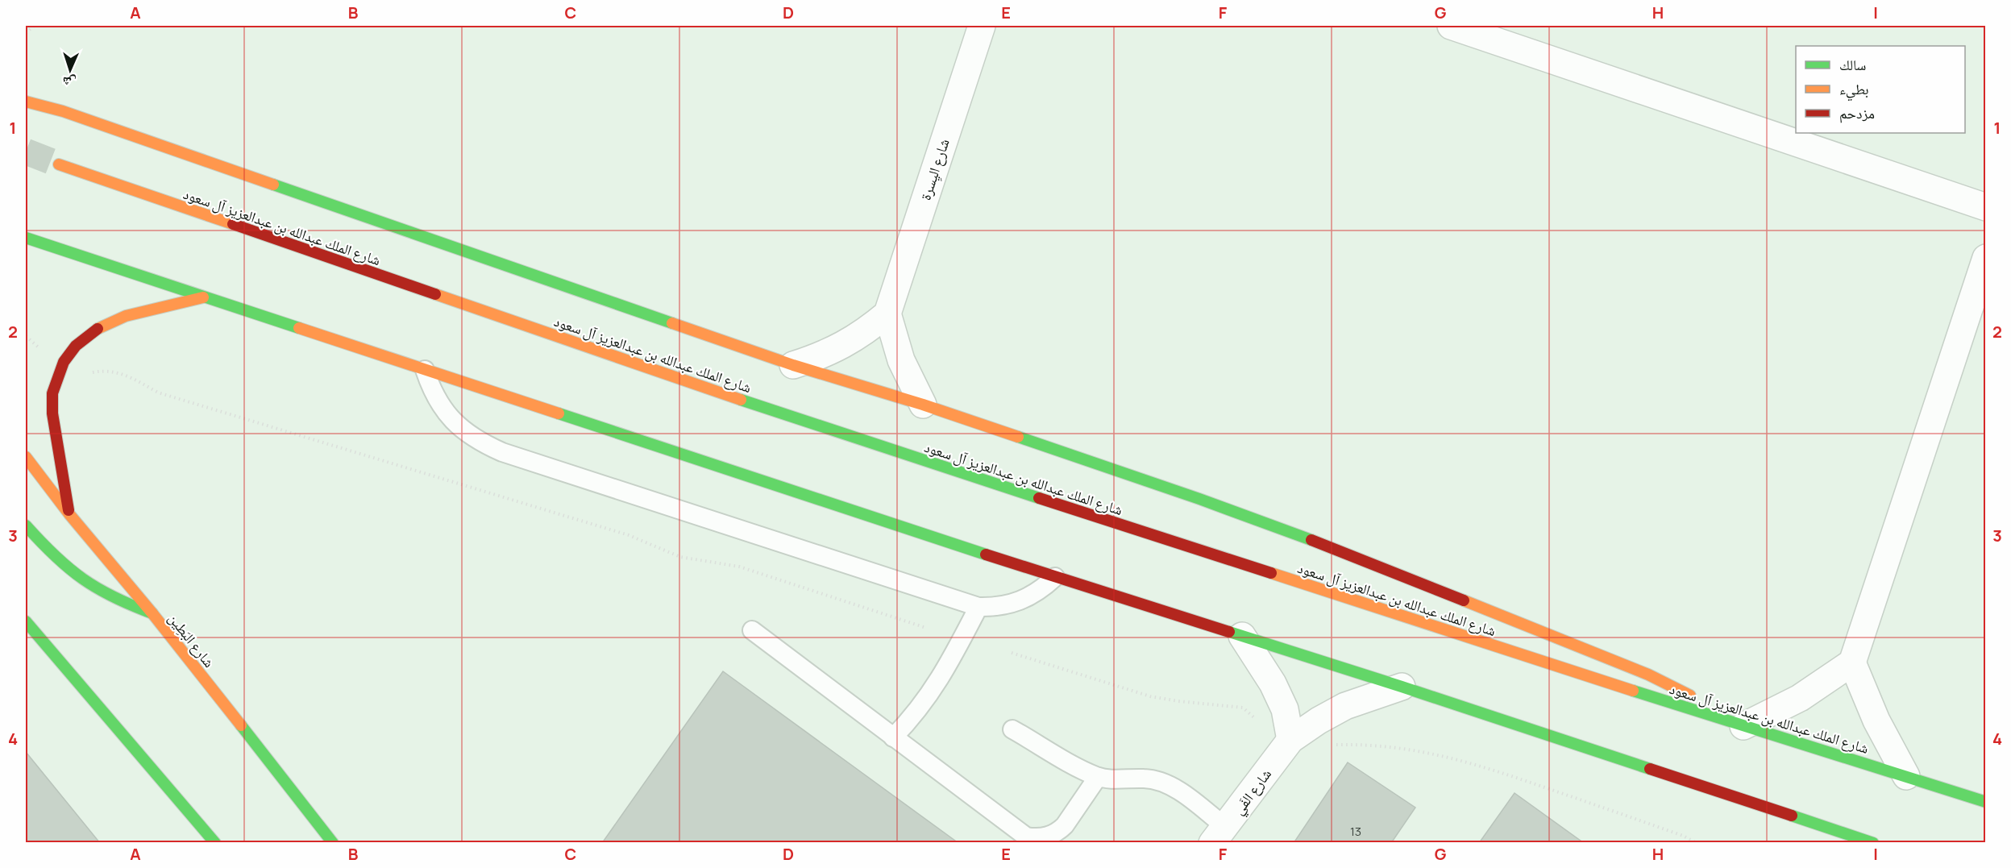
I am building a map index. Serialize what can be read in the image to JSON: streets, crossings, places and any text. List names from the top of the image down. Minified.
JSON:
{"streets":{"main road":["شارع الملك عبدالله بن عبدالعزيز آل سعود","شارع البَطِين"],"street":["شارع اليِسرة","شارع الفَي"]},"house_numbers":["13"],"legend":["سالك","بطيء","مزدحم"],"north":"bottom","grid":{"columns":["A","B","C","D","E","F","G","H","I"],"rows":["1","2","3","4"]}}
